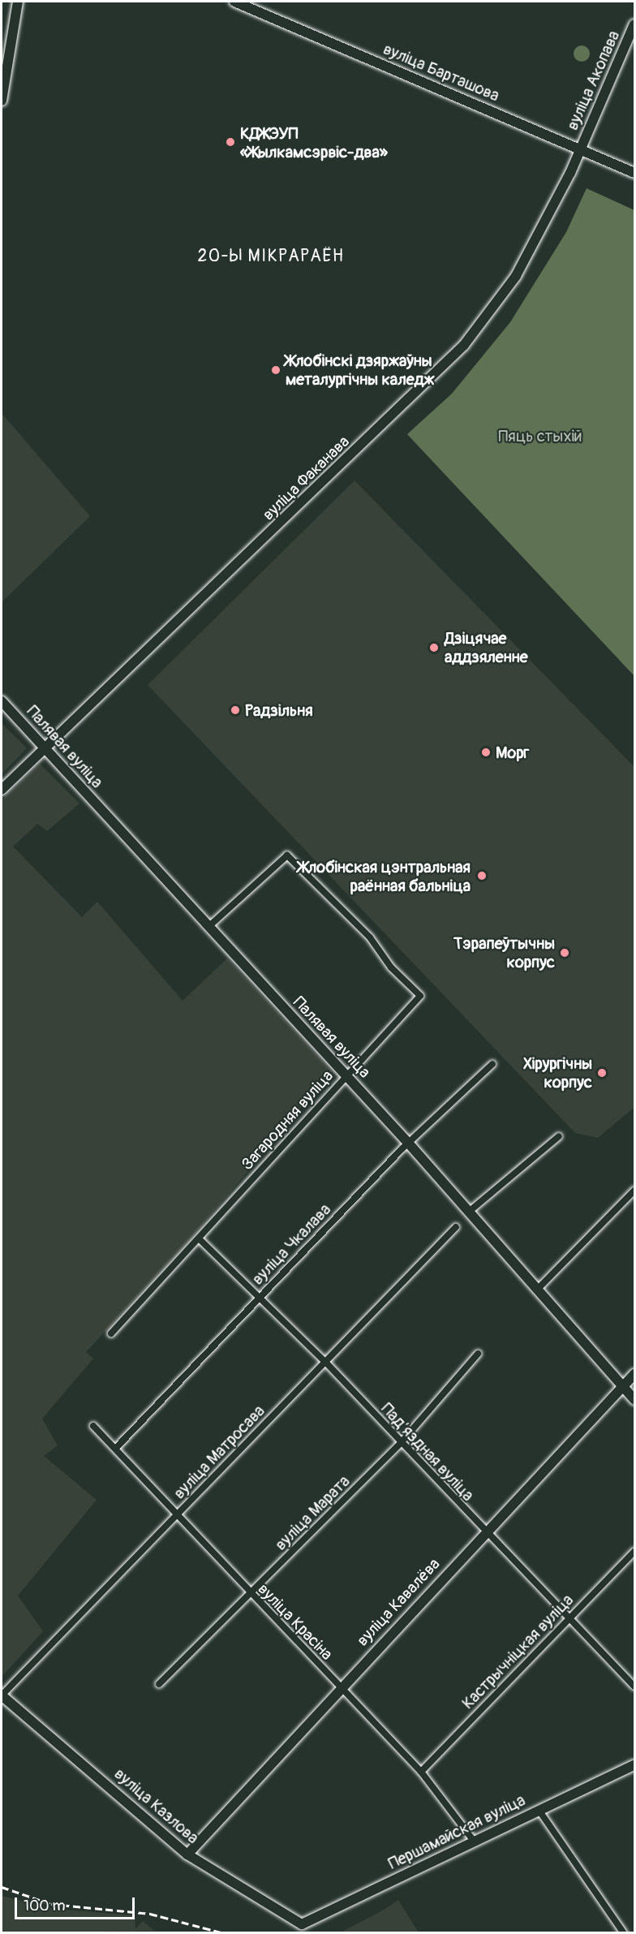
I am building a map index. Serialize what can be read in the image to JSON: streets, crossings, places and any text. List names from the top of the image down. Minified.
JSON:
{"streets":{"main road":["вуліца Барташова","вуліца Акопава","вуліца Факанава","Палявая вуліца","вуліца Кавалёва","вуліца Казлова","Першамайская вуліца"],"street":["Загародняя вуліца","вуліца Чкалава","вуліца Матросава","Падʼяздная вуліца","вуліца Марата","вуліца Красіна","Кастрычніцкая вуліца"]},"crossings":[["вуліца Барташова","вуліца Акопава"],["вуліца Барташова","вуліца Факанава"],["вуліца Акопава","вуліца Факанава"],["вуліца Факанава","Палявая вуліца"],["Палявая вуліца","Загародняя вуліца"],["Палявая вуліца","вуліца Чкалава"],["Палявая вуліца","вуліца Кавалёва"],["Загародняя вуліца","Падʼяздная вуліца"],["вуліца Чкалава","Падʼяздная вуліца"],["вуліца Чкалава","вуліца Красіна"],["вуліца Матросава","Падʼяздная вуліца"],["вуліца Матросава","вуліца Красіна"],["вуліца Матросава","вуліца Казлова"],["Падʼяздная вуліца","вуліца Марата"],["Падʼяздная вуліца","вуліца Кавалёва"],["Падʼяздная вуліца","Кастрычніцкая вуліца"],["вуліца Марата","вуліца Красіна"],["вуліца Кавалёва","вуліца Красіна"],["вуліца Кавалёва","вуліца Казлова"],["вуліца Красіна","Кастрычніцкая вуліца"],["вуліца Красіна","Першамайская вуліца"],["вуліца Казлова","Першамайская вуліца"]],"districts":["20-Ы МІКРАРАЁН"],"parks":["Пяць стыхій"],"places":["КДЖЭУП «Жылкамсэрвіс-два»","Жлобінскі дзяржаўны металургічны каледж","Дзіцячае аддзяленне","Радзільня","Морг","Жлобінская цэнтральная раённая бальніца","Тэрапеўтычны корпус","Хірургічны корпус"],"scale_bar":"100 m"}
